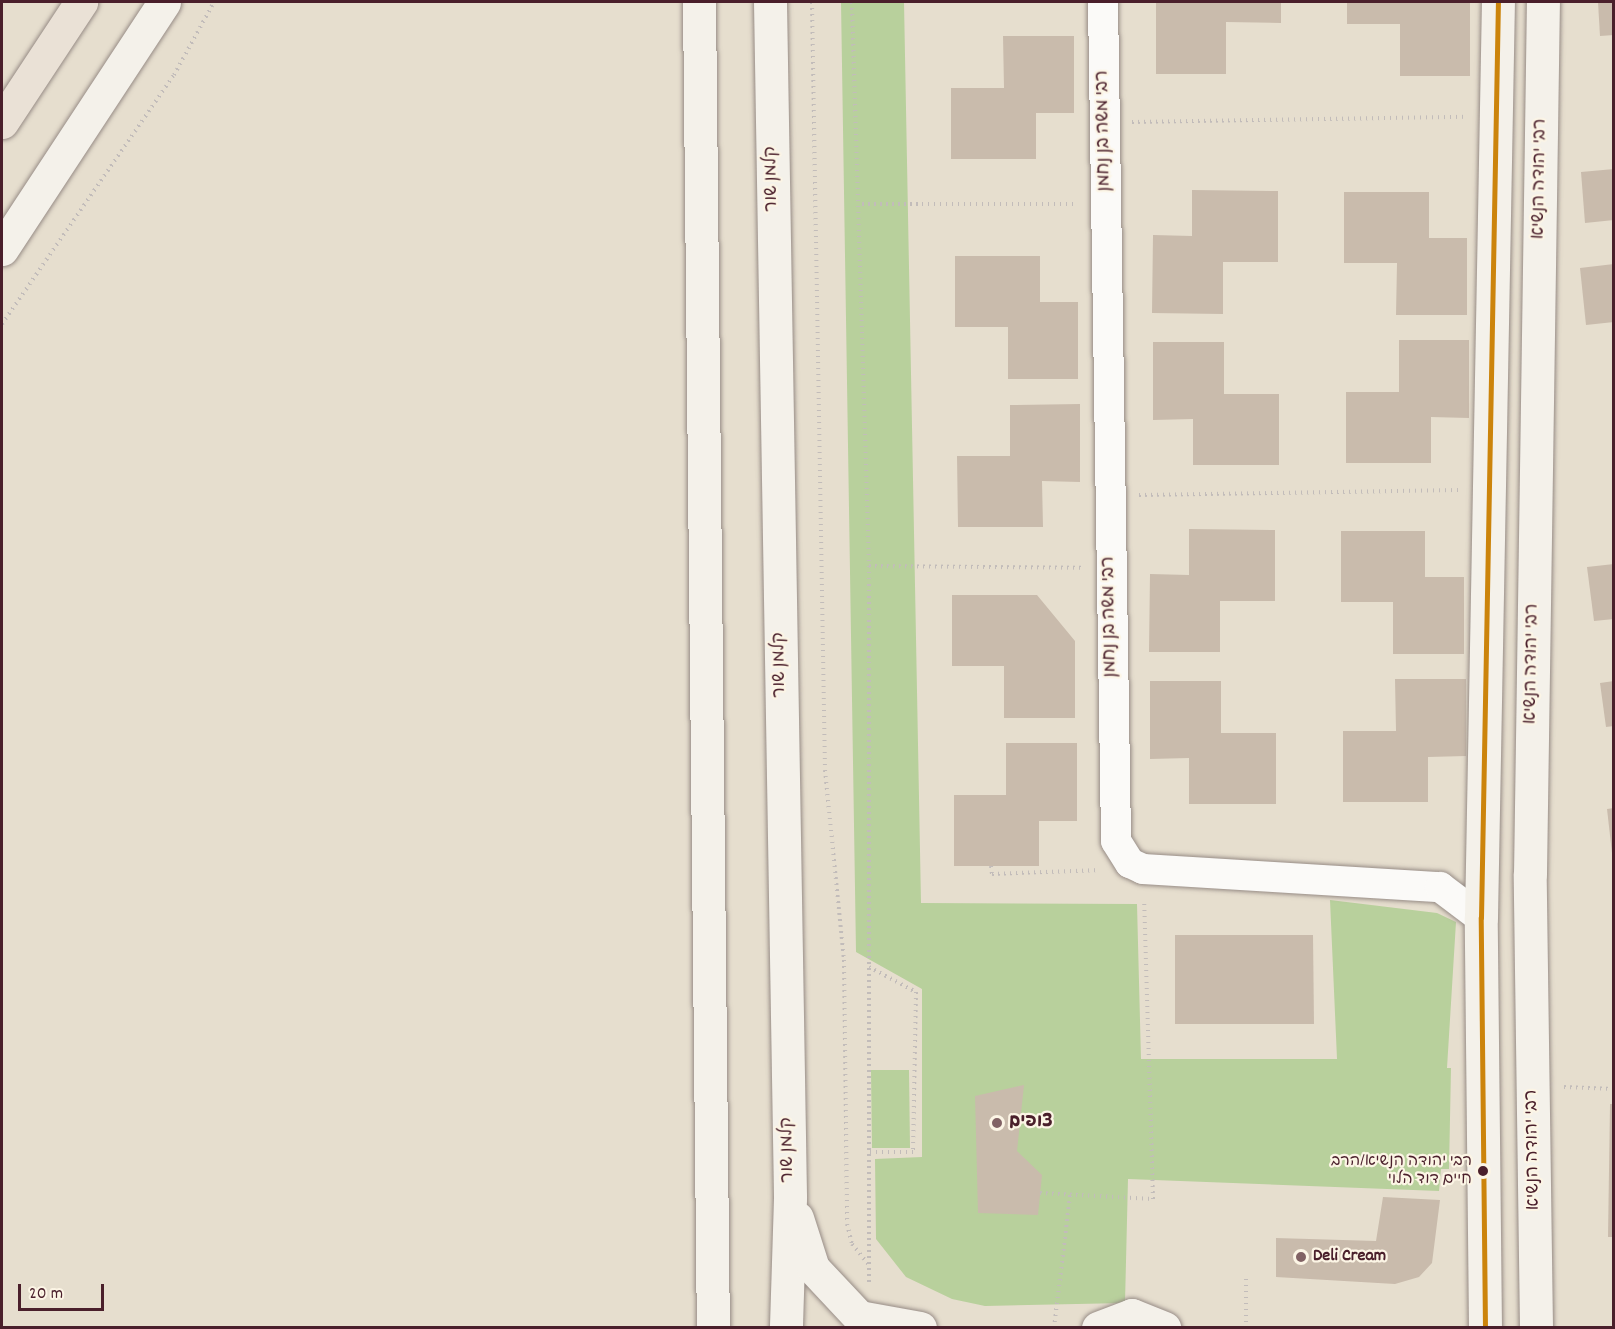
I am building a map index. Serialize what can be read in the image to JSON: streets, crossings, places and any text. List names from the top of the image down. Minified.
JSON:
{"streets":{"main road":["קלמן שור","רבי יהודה הנשיא"],"street":["רבי משה בן נחמן"]},"places":["צופים","רבי יהודה הנשיא/הרב חיים דוד הלוי","Deli Cream"],"scale_bar":"20 m"}
